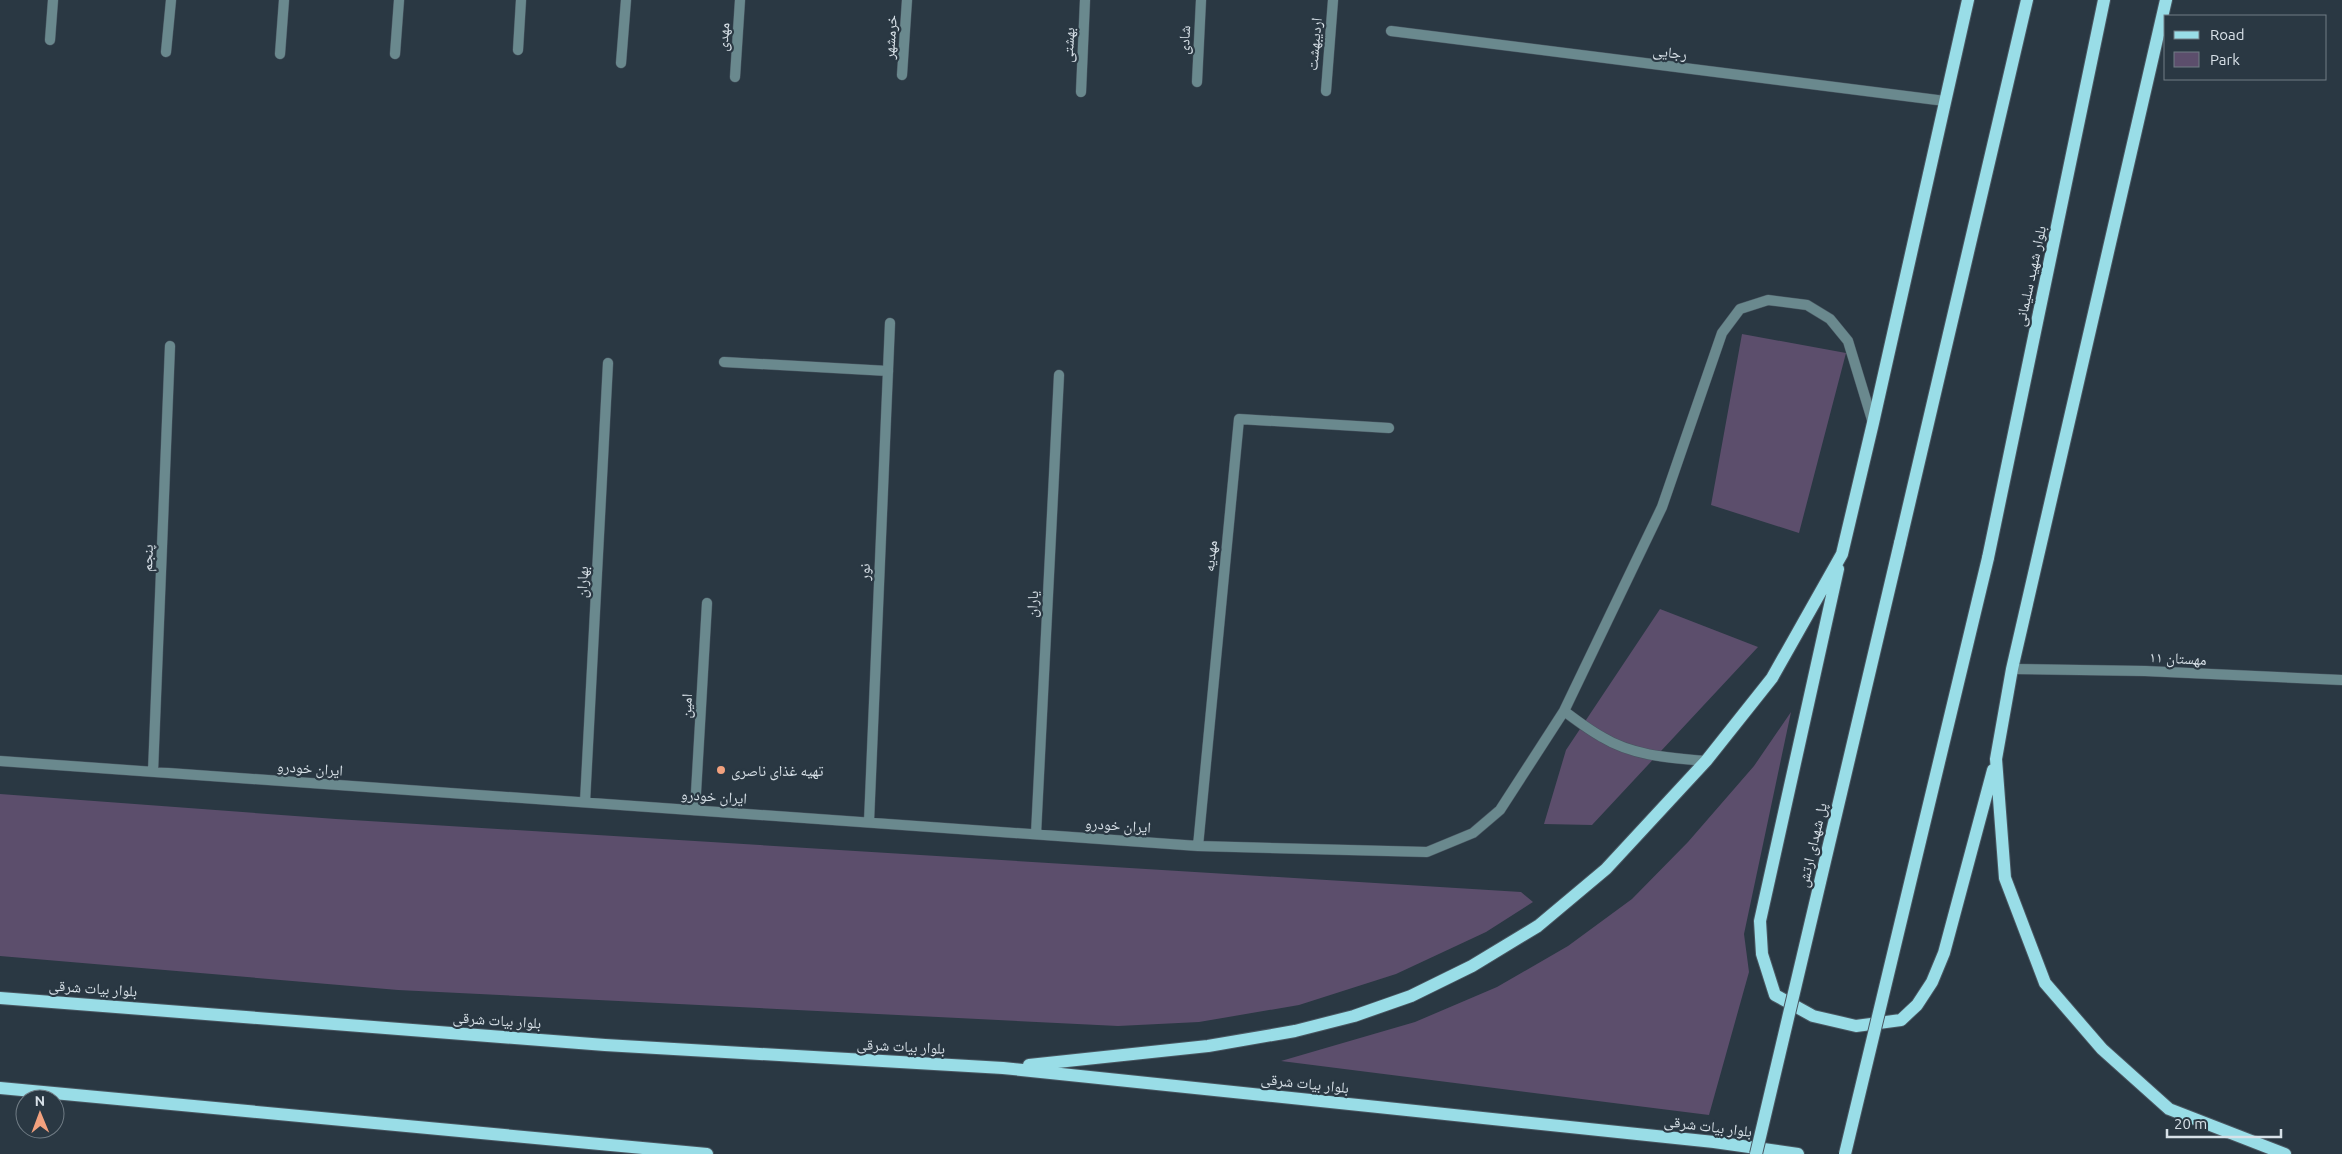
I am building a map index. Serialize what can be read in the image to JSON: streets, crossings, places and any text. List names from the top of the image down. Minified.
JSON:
{"streets":{"main road":["بلوار شهید سلیمانی","پل شهدای ارتش","بلوار بیات شرقی"],"street":["مهدی","خرمشهر","شادی","اردیبهشت","بهشتی","رجایی","مهدیه","پنجم","نور","بهاران","یاران","مهستان ۱۱","امین","ایران خودرو"]},"crossings":[["مهدیه","ایران خودرو"],["پنجم","ایران خودرو"],["نور","ایران خودرو"],["بهاران","ایران خودرو"],["یاران","ایران خودرو"],["امین","ایران خودرو"]],"places":["تهیه غذای ناصری"],"legend":["Road","Park"],"scale_bar":"20 m","north":"top"}
